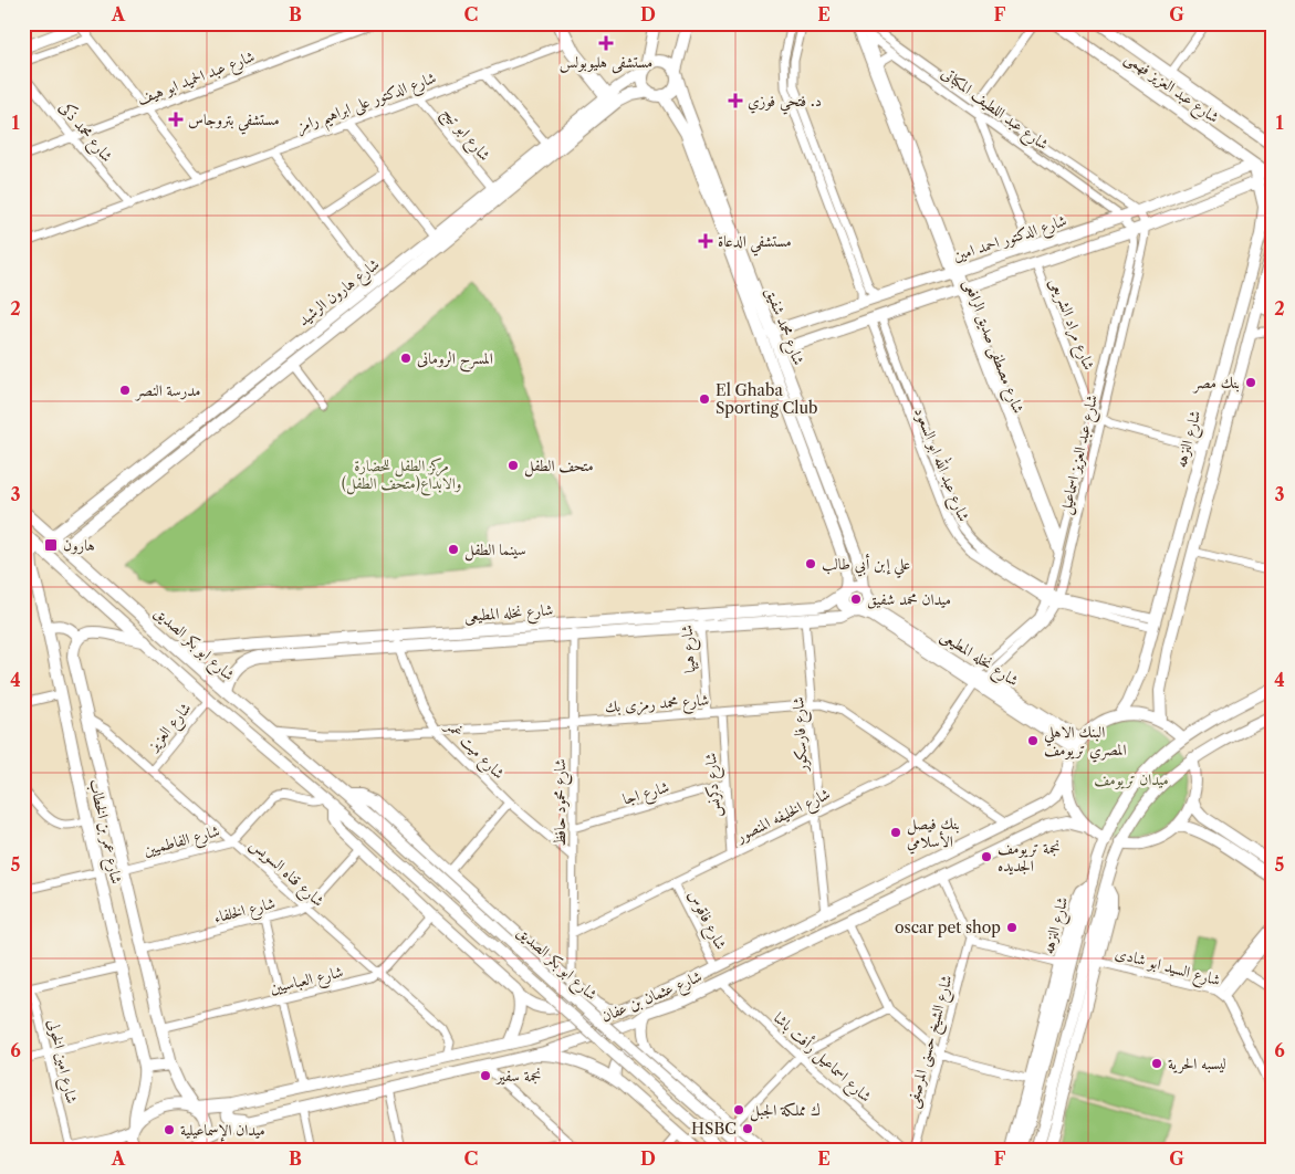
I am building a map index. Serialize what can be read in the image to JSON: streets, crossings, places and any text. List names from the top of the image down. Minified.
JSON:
{"streets":{"main road":["شارع عبد العزيز فهمى","شارع الدكتور احمد امين","شارع هارون الرشيد","شارع محمد شفيق","شارع النزهه","شارع نخله المطيعى","شارع ابو بكر الصديق","شارع عمر بن الخطاب","شارع عثمان بن عفان"],"street":["شارع عبد الحميد ابو هيف","شارع الدكتور على ابراهيم رامز","شارع عبد اللطيف المكباتى","شارع محمد ذكى","شارع ابو تيج","شارع مراد الشريعى","شارع مصطفى صديق الرافعى","شارع عبد العزيز اسماعيل","شارع عبد الله ابو السعود","شارع هيها","شارع محمد رمزى بك","شارع العزيز","شارع فارسكور","شارع ميت غمر","شارع دكرنس","شارع اجا","شارع محمود حافظ","شارع الخليفه المنصور","شارع الفاطميين","شارع قناه السويس","شارع الخلفاء","شارع فاقوس","شارع السيد ابو شادى","شارع العباسيين","شارع الشيخ حسنى المرصفى","شارع اسماعيل رأفت باشا","شارع امين الخولى"]},"crossings":[["شارع عبد الحميد ابو هيف","شارع محمد ذكى"],["شارع عبد العزيز فهمى","شارع الدكتور احمد امين"],["شارع عبد العزيز فهمى","شارع النزهه"],["شارع الدكتور على ابراهيم رامز","شارع محمد ذكى"],["شارع الدكتور على ابراهيم رامز","شارع ابو تيج"],["شارع عبد اللطيف المكباتى","شارع الدكتور احمد امين"],["شارع عبد اللطيف المكباتى","شارع مصطفى صديق الرافعى"],["شارع ابو تيج","شارع هارون الرشيد"],["شارع الدكتور احمد امين","شارع مراد الشريعى"],["شارع الدكتور احمد امين","شارع محمد شفيق"],["شارع الدكتور احمد امين","شارع مصطفى صديق الرافعى"],["شارع الدكتور احمد امين","شارع النزهه"],["شارع الدكتور احمد امين","شارع عبد العزيز اسماعيل"],["شارع الدكتور احمد امين","شارع عبد الله ابو السعود"],["شارع هارون الرشيد","شارع محمد شفيق"],["شارع هارون الرشيد","شارع ابو بكر الصديق"],["شارع مراد الشريعى","شارع النزهه"],["شارع مراد الشريعى","شارع عبد العزيز اسماعيل"],["شارع محمد شفيق","شارع نخله المطيعى"],["شارع مصطفى صديق الرافعى","شارع عبد العزيز اسماعيل"],["شارع النزهه","شارع عبد الله ابو السعود"],["شارع عبد العزيز اسماعيل","شارع عبد الله ابو السعود"],["شارع عبد العزيز اسماعيل","شارع نخله المطيعى"],["شارع عبد العزيز اسماعيل","شارع الخليفه المنصور"],["شارع نخله المطيعى","شارع ابو بكر الصديق"],["شارع نخله المطيعى","شارع هيها"],["شارع نخله المطيعى","شارع فارسكور"],["شارع نخله المطيعى","شارع ميت غمر"],["شارع نخله المطيعى","شارع محمود حافظ"],["شارع نخله المطيعى","شارع الخليفه المنصور"],["شارع ابو بكر الصديق","شارع محمد رمزى بك"],["شارع ابو بكر الصديق","شارع العزيز"],["شارع ابو بكر الصديق","شارع محمود حافظ"],["شارع ابو بكر الصديق","شارع عمر بن الخطاب"],["شارع ابو بكر الصديق","شارع الفاطميين"],["شارع ابو بكر الصديق","شارع عثمان بن عفان"],["شارع هيها","شارع محمد رمزى بك"],["شارع محمد رمزى بك","شارع فارسكور"],["شارع محمد رمزى بك","شارع ميت غمر"],["شارع محمد رمزى بك","شارع دكرنس"],["شارع محمد رمزى بك","شارع محمود حافظ"],["شارع محمد رمزى بك","شارع الخليفه المنصور"],["شارع محمد رمزى بك","شارع عثمان بن عفان"],["شارع العزيز","شارع قناه السويس"],["شارع فارسكور","شارع الخليفه المنصور"],["شارع فارسكور","شارع عثمان بن عفان"],["شارع ميت غمر","شارع محمود حافظ"],["شارع دكرنس","شارع اجا"],["شارع دكرنس","شارع الخليفه المنصور"],["شارع اجا","شارع محمود حافظ"],["شارع محمود حافظ","شارع الخليفه المنصور"],["شارع الخليفه المنصور","شارع فاقوس"],["شارع عمر بن الخطاب","شارع الفاطميين"],["شارع عمر بن الخطاب","شارع قناه السويس"],["شارع عمر بن الخطاب","شارع الخلفاء"],["شارع عمر بن الخطاب","شارع العباسيين"],["شارع عمر بن الخطاب","شارع عثمان بن عفان"],["شارع الفاطميين","شارع قناه السويس"],["شارع قناه السويس","شارع الخلفاء"],["شارع قناه السويس","شارع العباسيين"],["شارع قناه السويس","شارع عثمان بن عفان"],["شارع فاقوس","شارع عثمان بن عفان"],["شارع عثمان بن عفان","شارع اسماعيل رأفت باشا"]],"parks":["مركز الطفل للحضارة والابداع(متحف الطفل)","ميدان تريومف"],"places":{"health":["مستشفى هليوبولس","د. فتحي فوزي","مستشفي بتروجاس","مستشفي الدعاة"],"other":["المسرح الرومانى","بنك مصر","مدرسة النصر","El Ghaba Sporting Club","متحف الطفل","سينما الطفل","علي إبن أبي طالب","ميدان محمد شفيق","البنك الاهلي المصري تريومف","بنك فيصل الأسلامي","نجمة تريومف الجديده","oscar pet shop","ليسبه الحرية","نجمة سفير","ك مملكة الجبل","HSBC","ميدان الإسماعيلية"],"transit":["هارون"]},"grid":{"columns":["A","B","C","D","E","F","G"],"rows":["1","2","3","4","5","6"]}}
